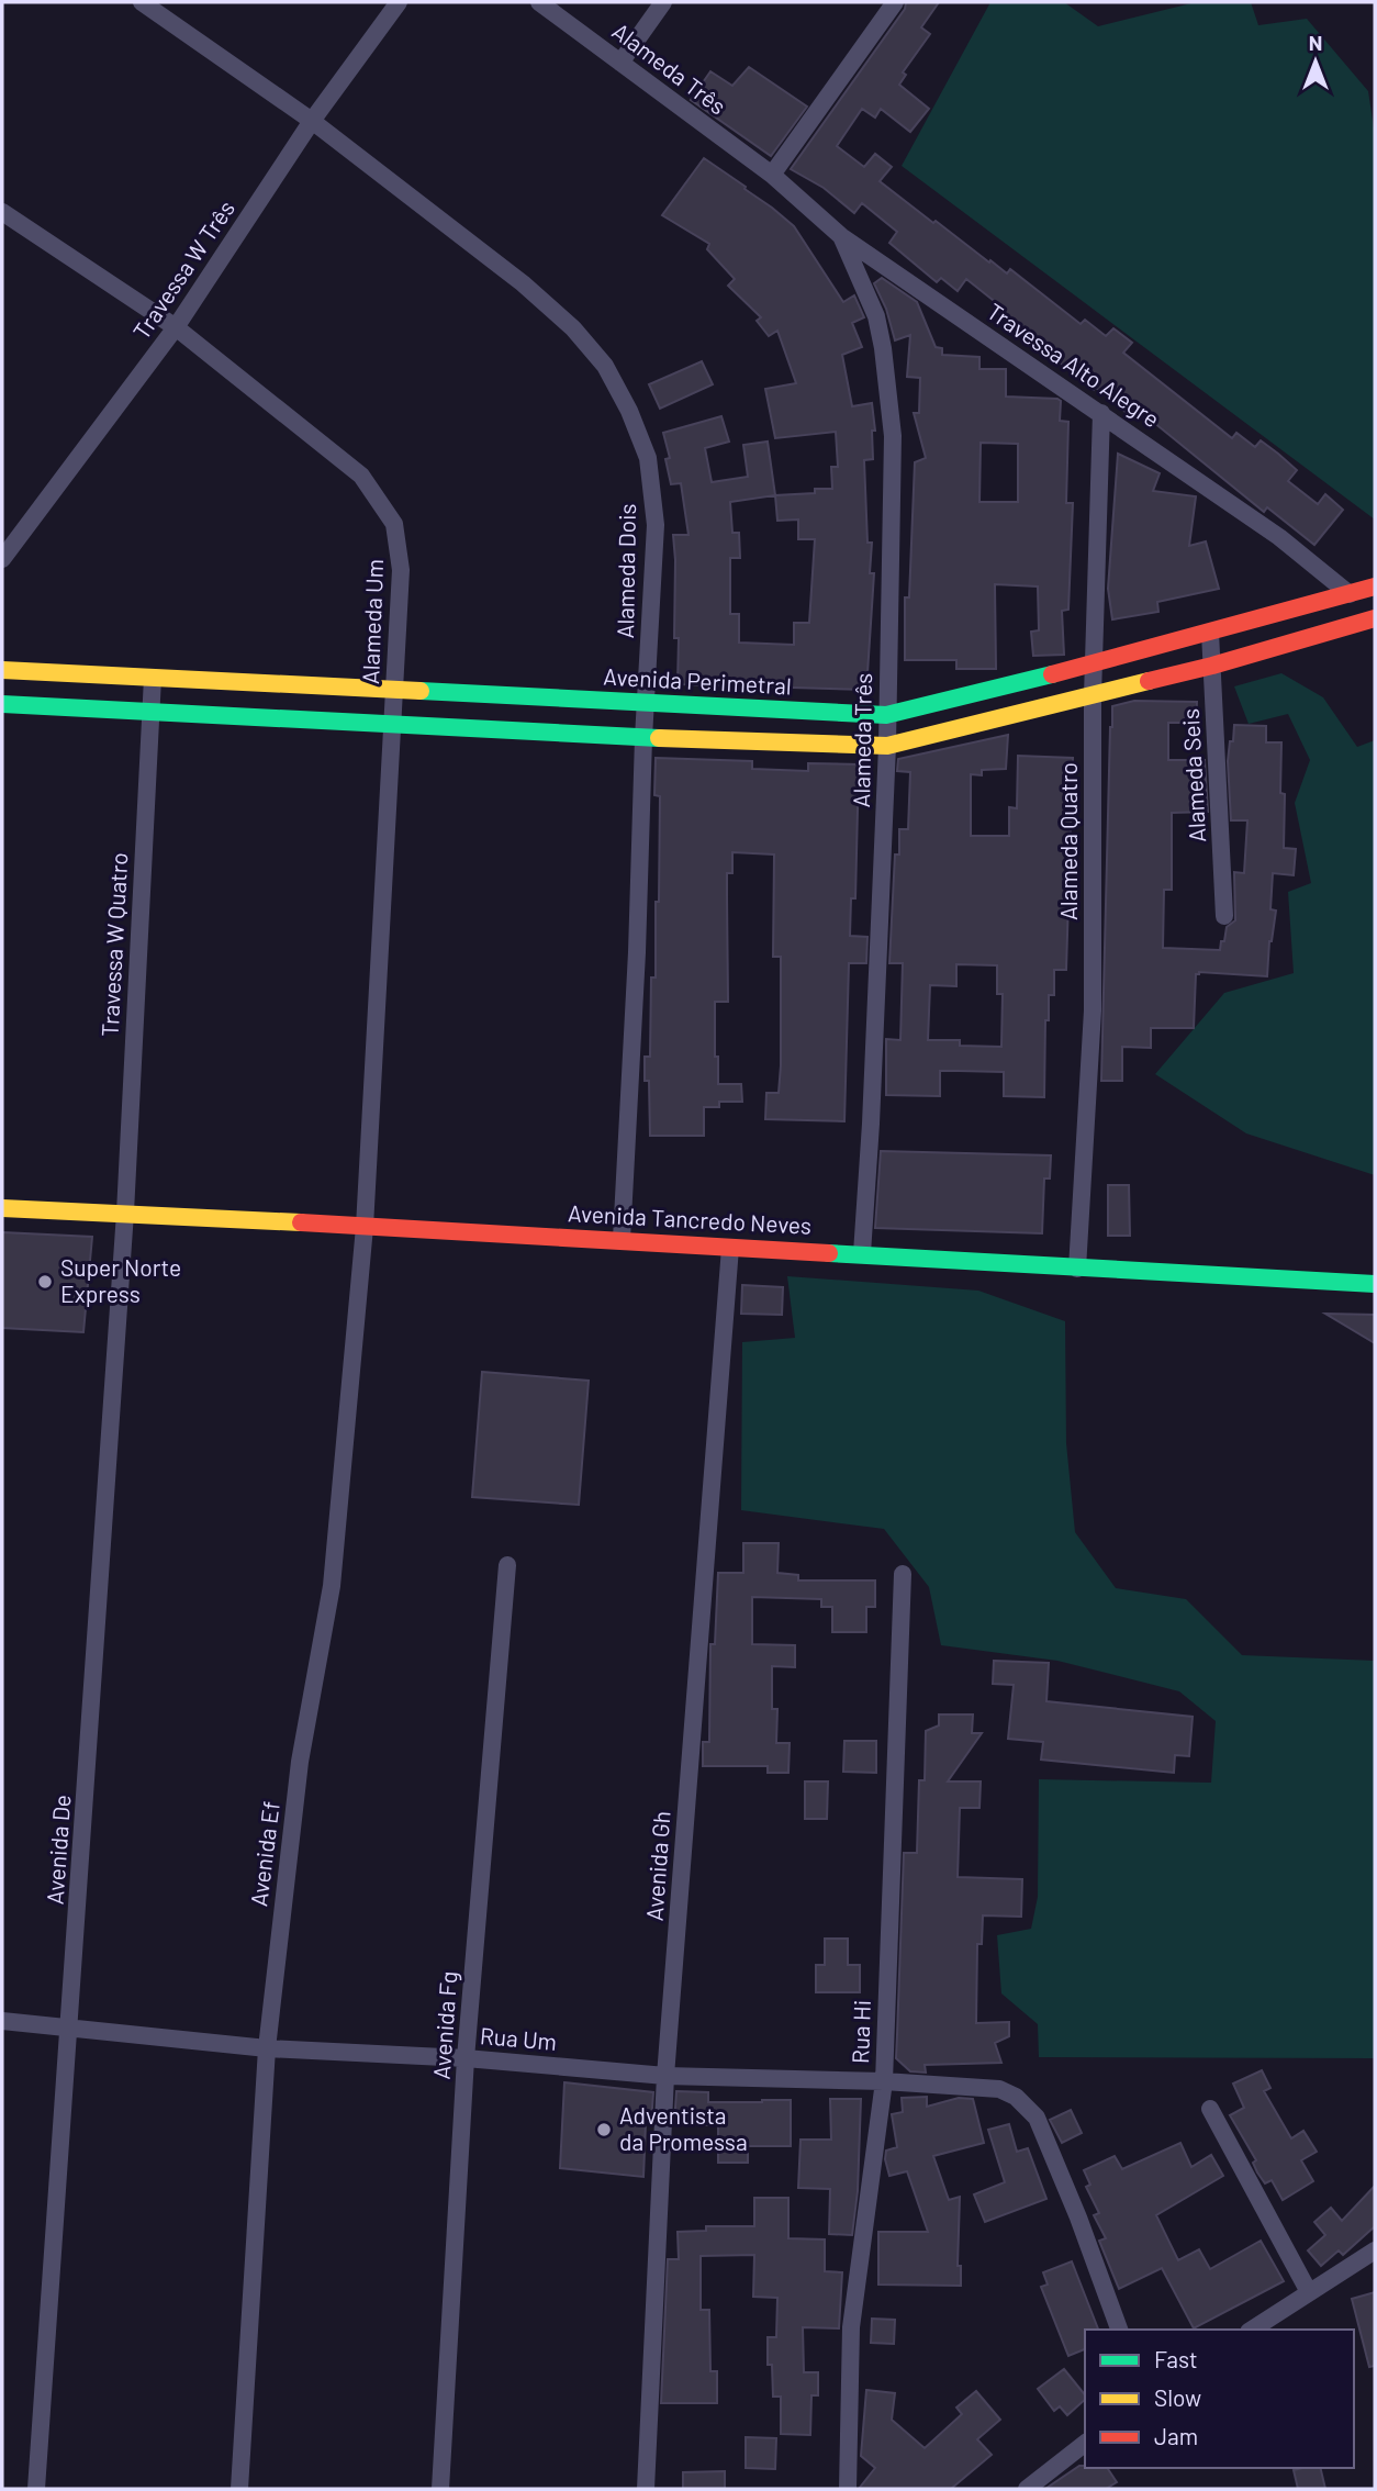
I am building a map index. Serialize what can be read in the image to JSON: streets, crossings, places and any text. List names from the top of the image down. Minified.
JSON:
{"streets":{"street":["Alameda Três","Travessa W Três","Travessa Alto Alegre","Alameda Dois","Alameda Um","Avenida Perimetral","Alameda Seis","Alameda Quatro","Travessa W Quatro","Avenida Tancredo Neves","Avenida De","Avenida Ef","Avenida Gh","Avenida Fg","Rua Hi","Rua Um"]},"crossings":[["Alameda Três","Travessa Alto Alegre"],["Alameda Três","Avenida Perimetral"],["Alameda Três","Avenida Tancredo Neves"],["Travessa W Três","Alameda Dois"],["Travessa W Três","Alameda Um"],["Travessa Alto Alegre","Avenida Perimetral"],["Travessa Alto Alegre","Alameda Quatro"],["Alameda Dois","Avenida Perimetral"],["Alameda Dois","Avenida Tancredo Neves"],["Alameda Um","Avenida Perimetral"],["Alameda Um","Avenida Tancredo Neves"],["Alameda Um","Avenida Ef"],["Avenida Perimetral","Alameda Seis"],["Avenida Perimetral","Alameda Quatro"],["Avenida Perimetral","Travessa W Quatro"],["Alameda Quatro","Avenida Tancredo Neves"],["Travessa W Quatro","Avenida Tancredo Neves"],["Travessa W Quatro","Avenida De"],["Avenida Tancredo Neves","Avenida De"],["Avenida Tancredo Neves","Avenida Ef"],["Avenida Tancredo Neves","Avenida Gh"],["Avenida De","Rua Um"],["Avenida Ef","Rua Um"],["Avenida Gh","Rua Um"],["Avenida Fg","Rua Um"],["Rua Hi","Rua Um"]],"places":["Super Norte Express","Adventista da Promessa"],"legend":["Fast","Slow","Jam"],"north":"top"}
